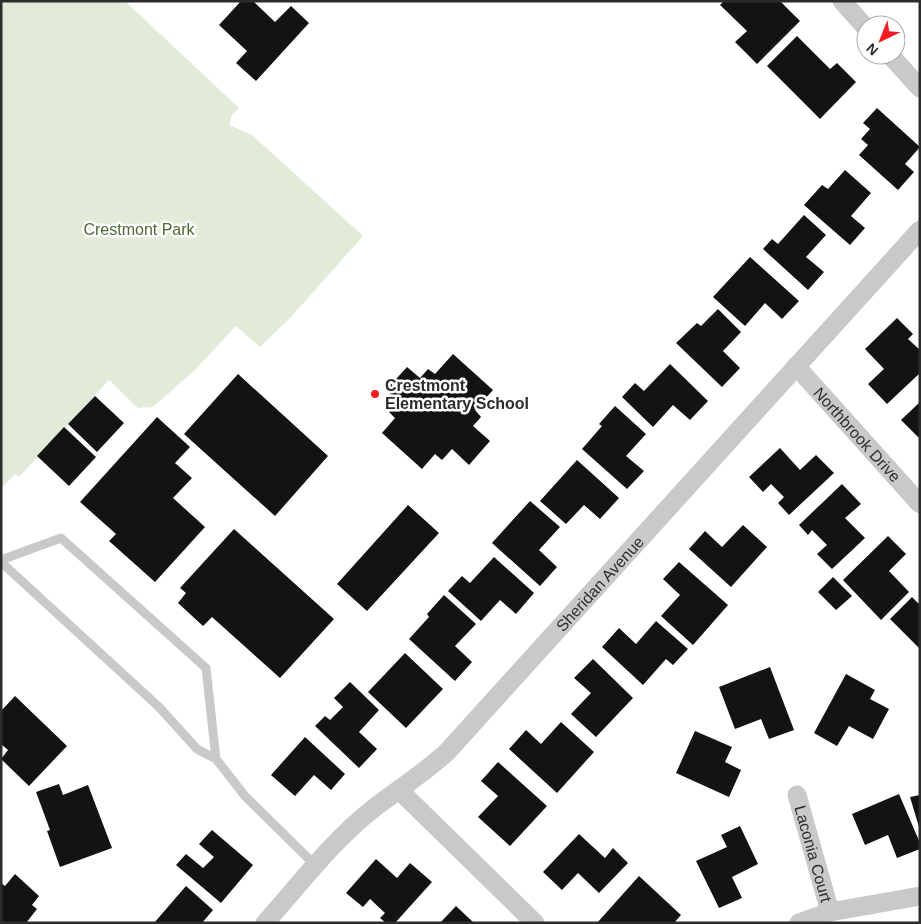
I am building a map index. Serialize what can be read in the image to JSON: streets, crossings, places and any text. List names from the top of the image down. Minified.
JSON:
{"streets":{"street":["Northbrook Drive","Sheridan Avenue","Laconia Court"]},"crossings":[["Northbrook Drive","Sheridan Avenue"]],"parks":["Crestmont Park"],"places":["Crestmont Elementary School"],"north":"bottom left"}
